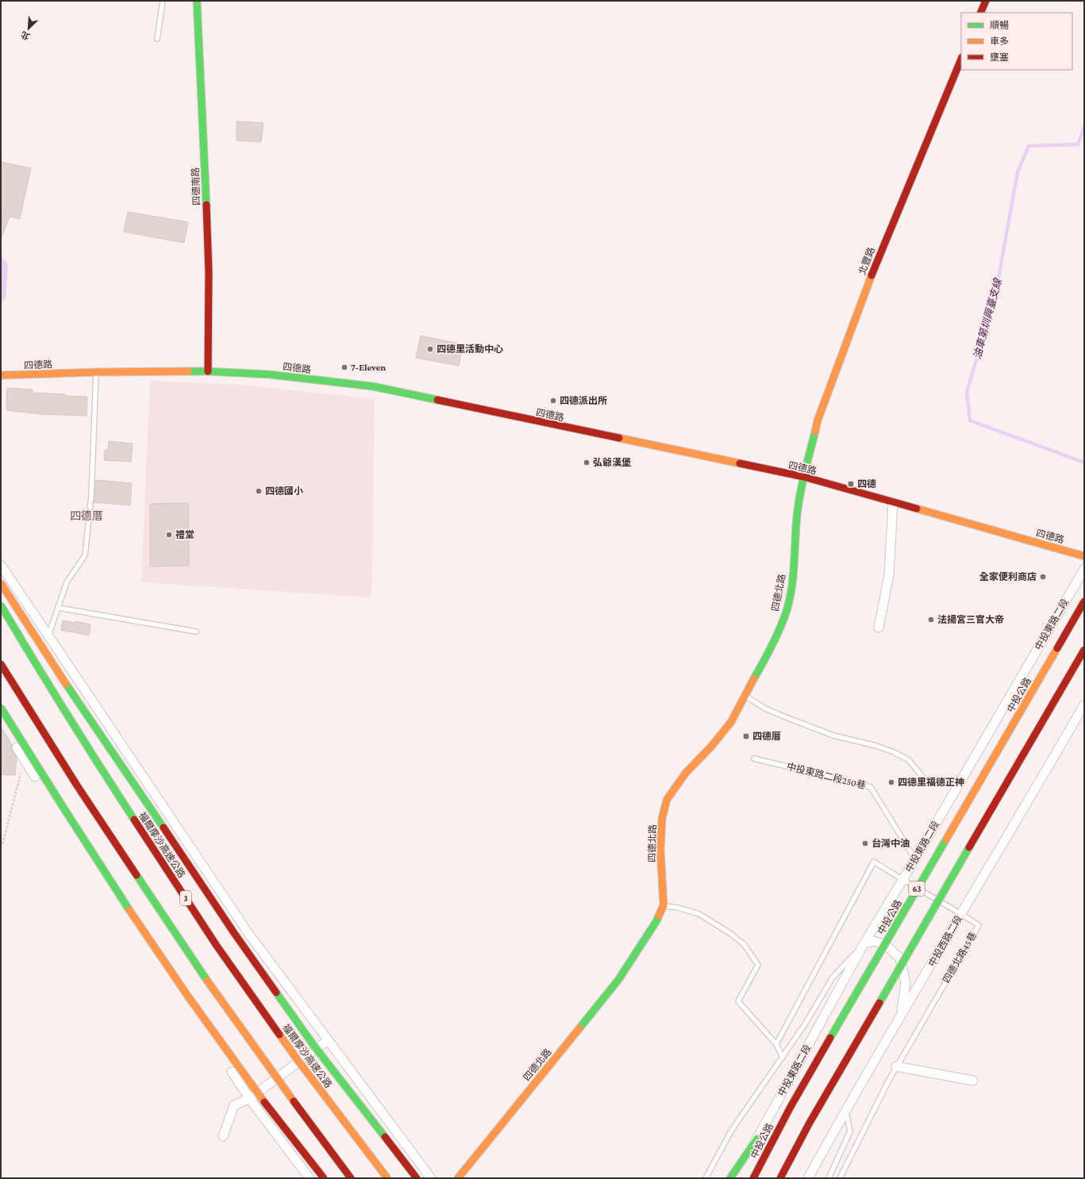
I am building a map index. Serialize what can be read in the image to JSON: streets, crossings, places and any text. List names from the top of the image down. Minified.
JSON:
{"streets":{"main road":["四德南路","北豐路","四德路","四德北路","中投公路","福爾摩沙高速公路","63","3"],"street":["中投東路二段","中投西路二段"],"lane":["中投東路二段250巷","四德北路45巷"]},"crossings":[["四德南路","四德路"],["北豐路","四德路"],["北豐路","四德北路"],["四德路","四德北路"],["中投東路二段","中投東路二段250巷"],["中投東路二段","四德北路45巷"],["中投西路二段","四德北路45巷"]],"districts":["四德厝"],"water":["油車第圳興臺支線"],"places":{"other":["四德里活動中心","7-Eleven","四德派出所","弘爺漢堡","四德國小","禮堂","全家便利商店","法揚宮三官大帝","四德里福德正神","台灣中油"],"transit":["四德","四德厝"]},"legend":["順暢","車多","壅塞"],"north":"bottom left"}
